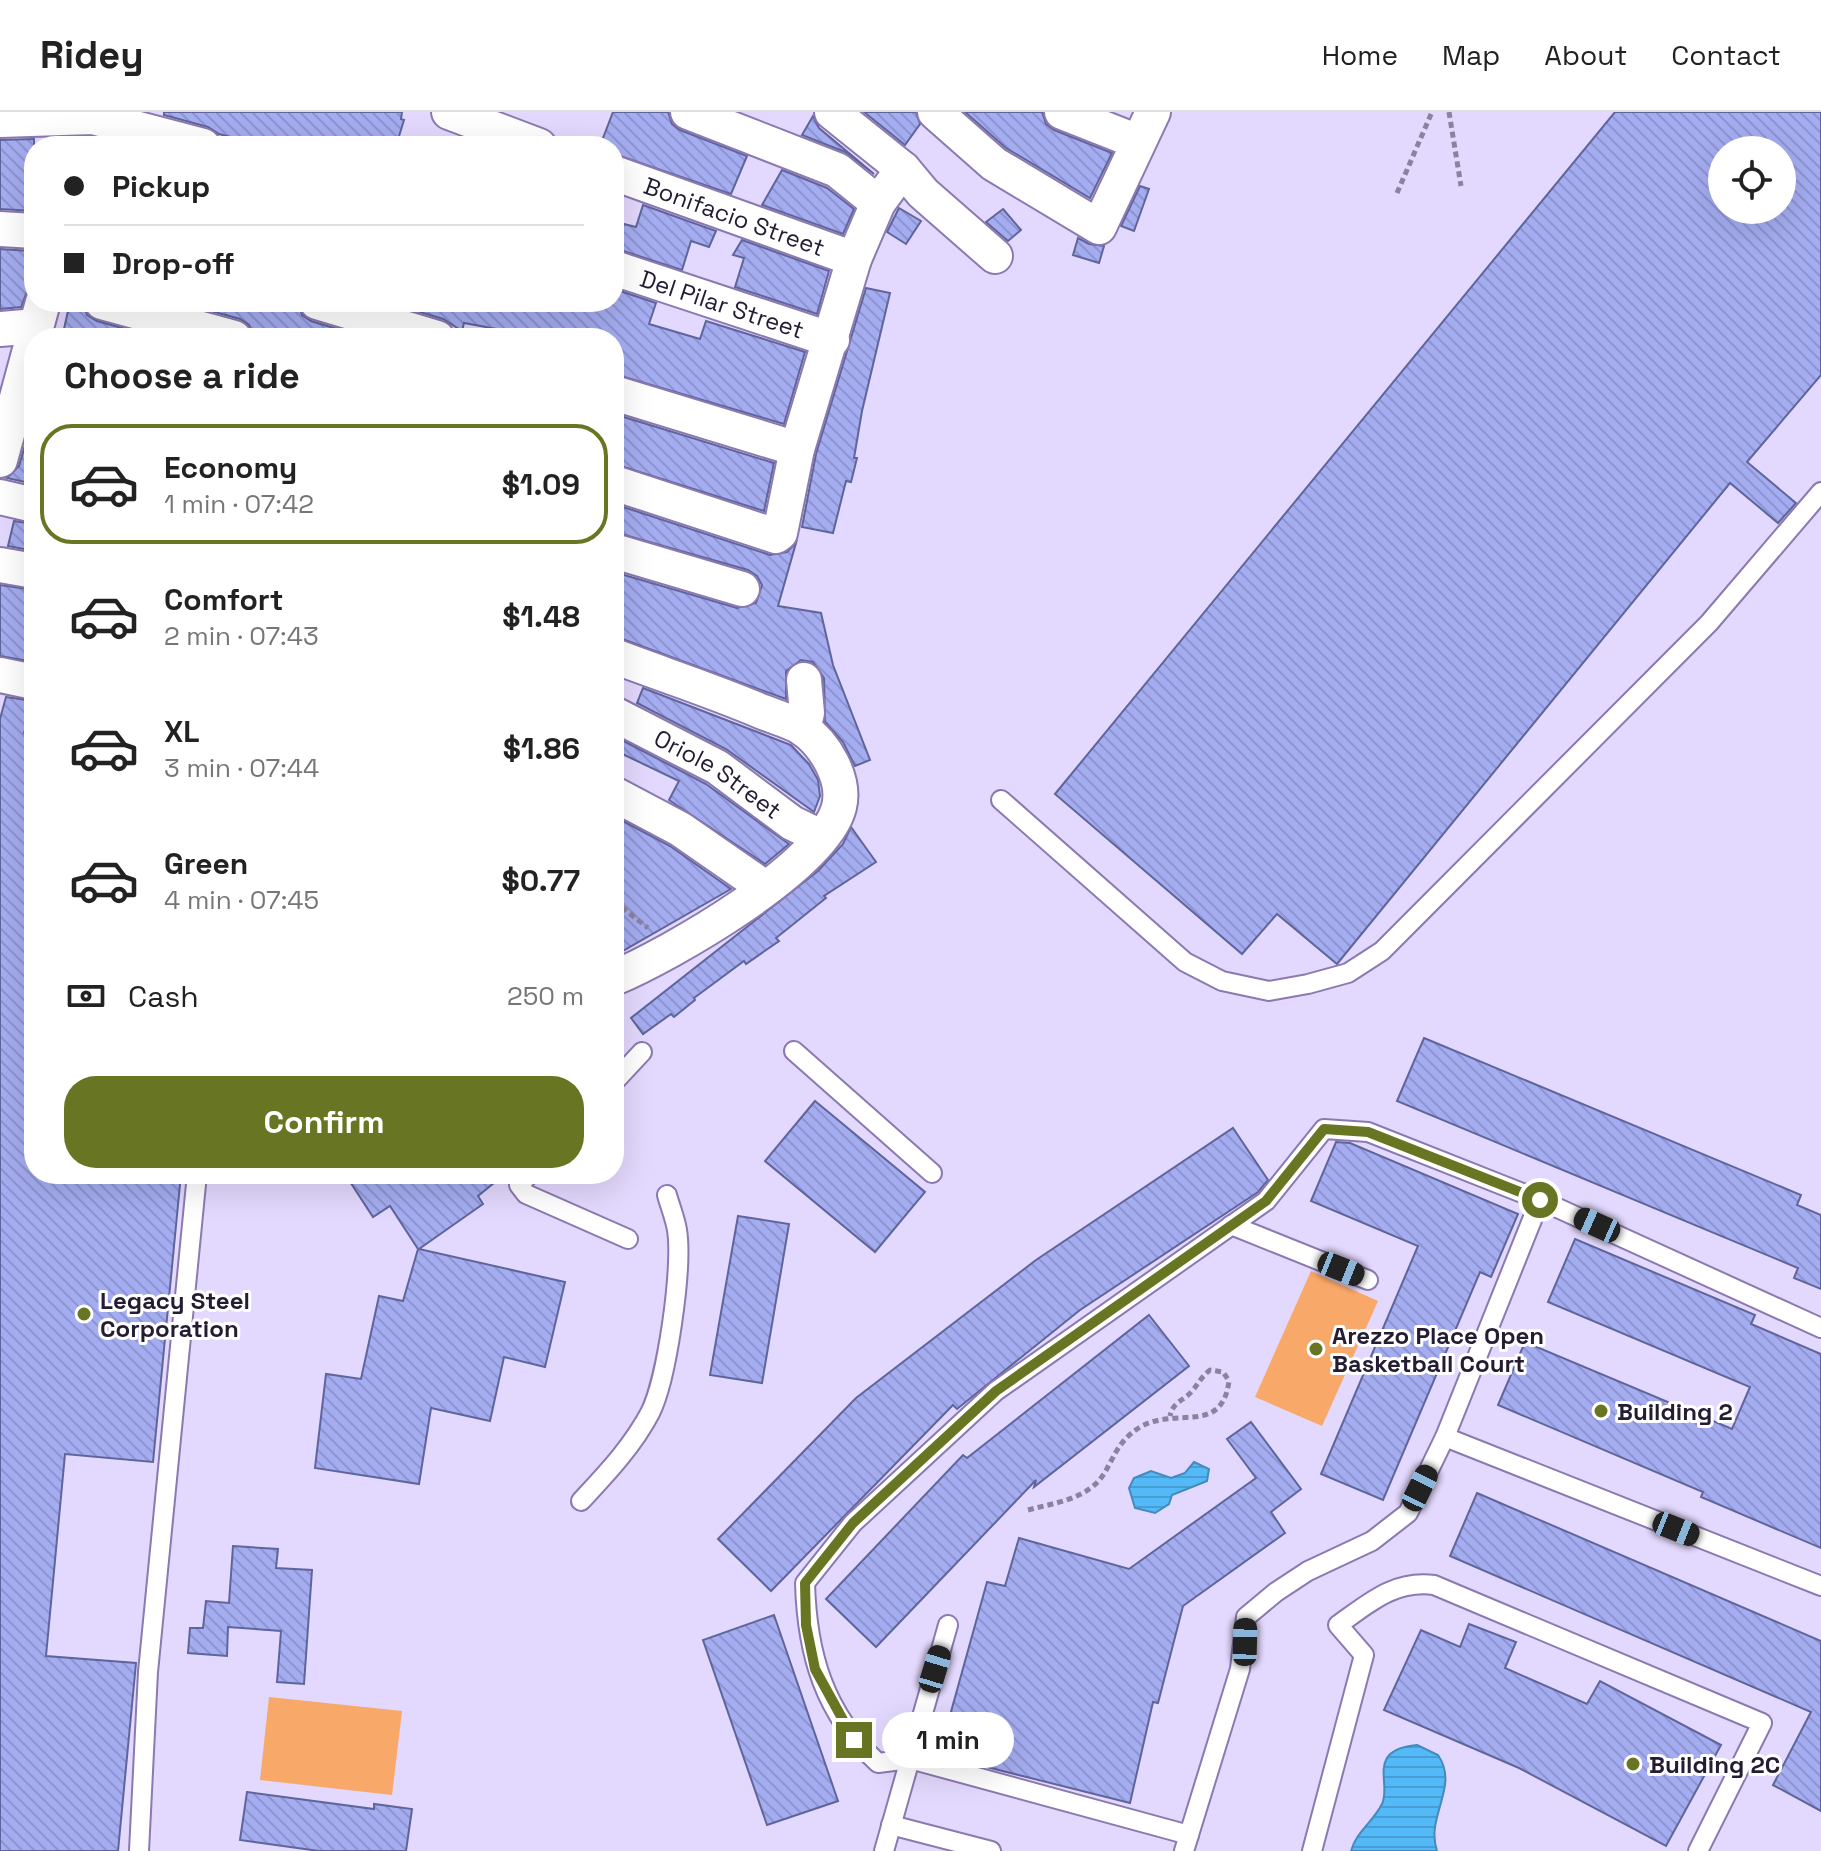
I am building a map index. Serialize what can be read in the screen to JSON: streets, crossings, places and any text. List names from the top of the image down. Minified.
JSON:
{"streets":{"street":["Bonifacio Street","Del Pilar Street","Oriole Street"]},"places":["Legacy Steel Corporation","Arezzo Place Open Basketball Court","Building 2","Building 2C"],"page":{"header":"Ridey","nav":["Home","Map","About","Contact"],"banner":["Pickup","Drop-off"],"heading":"Choose a ride","list":[{"name":"Economy","note":"1 min · 07:42","value":"$1.09"},{"name":"Comfort","note":"2 min · 07:43","value":"$1.48"},{"name":"XL","note":"3 min · 07:44","value":"$1.86"},{"name":"Green","note":"4 min · 07:45","value":"$0.77"}],"pay":["Cash","250 m"],"buttons":"Confirm","bubble":"1 min"}}
